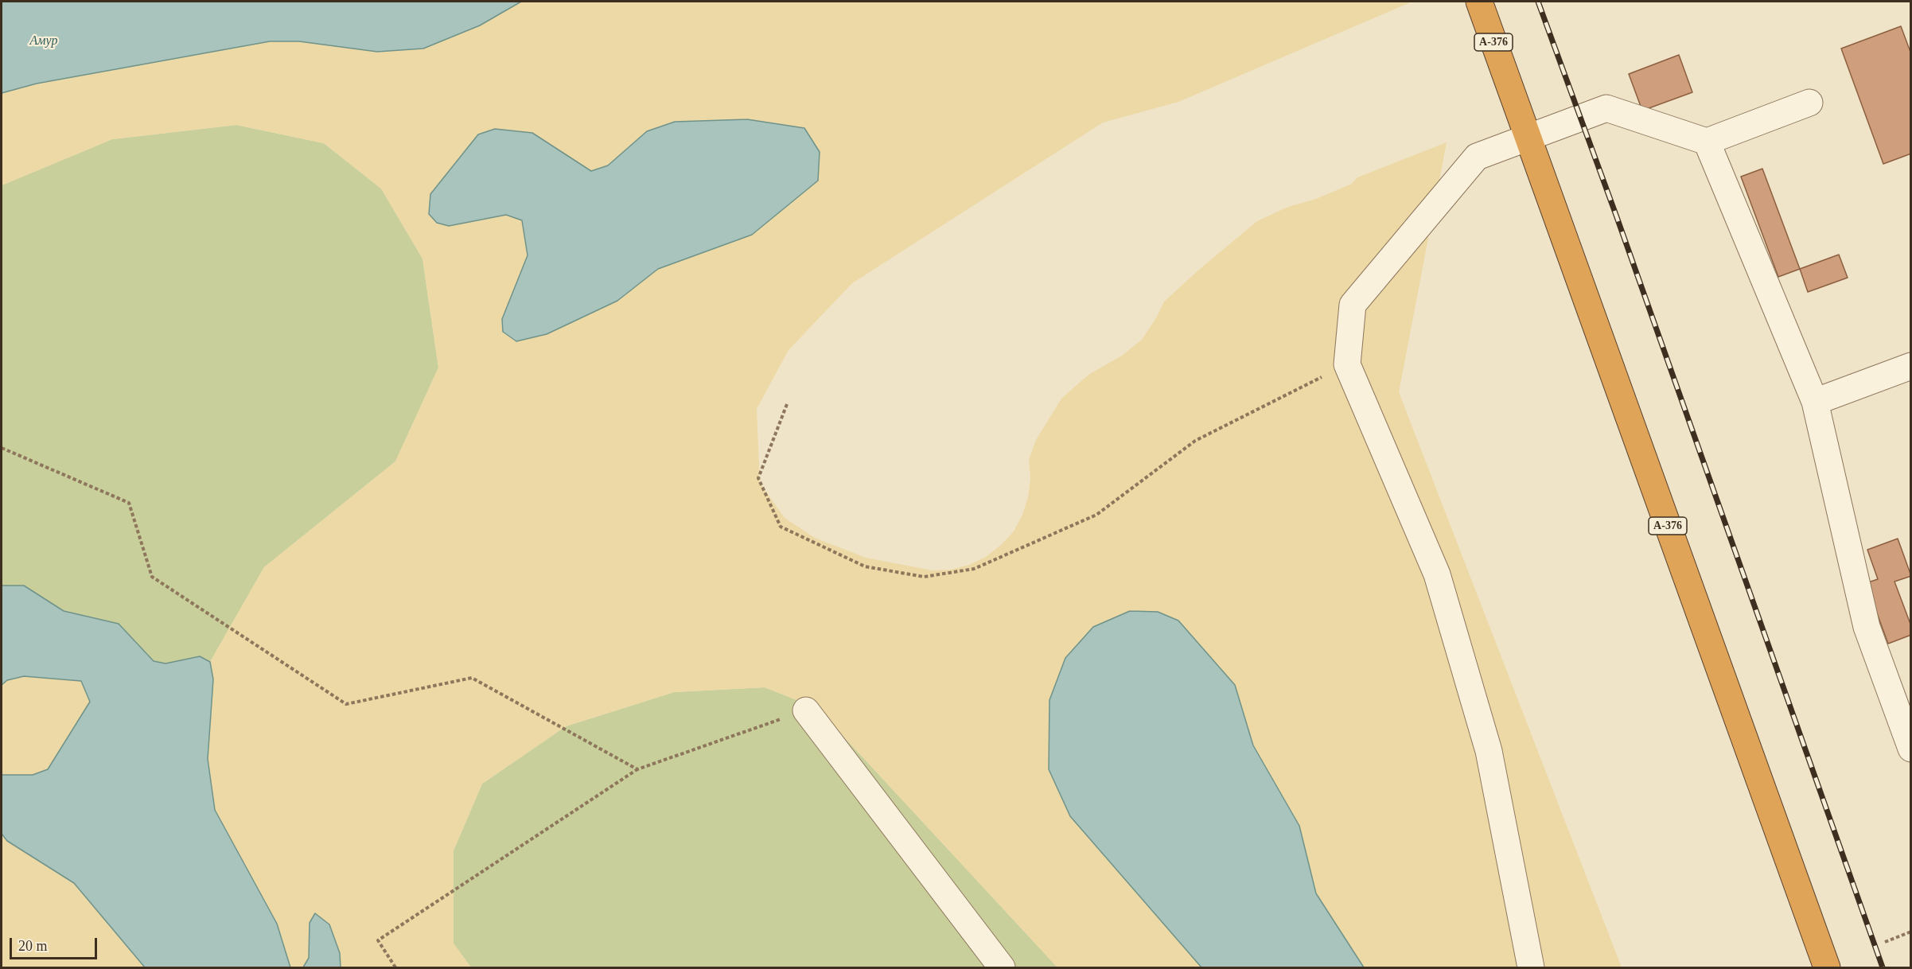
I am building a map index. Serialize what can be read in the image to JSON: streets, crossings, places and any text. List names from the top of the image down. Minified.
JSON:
{"streets":{"highway":["А-376"]},"water":["Амур"],"scale_bar":"20 m"}
